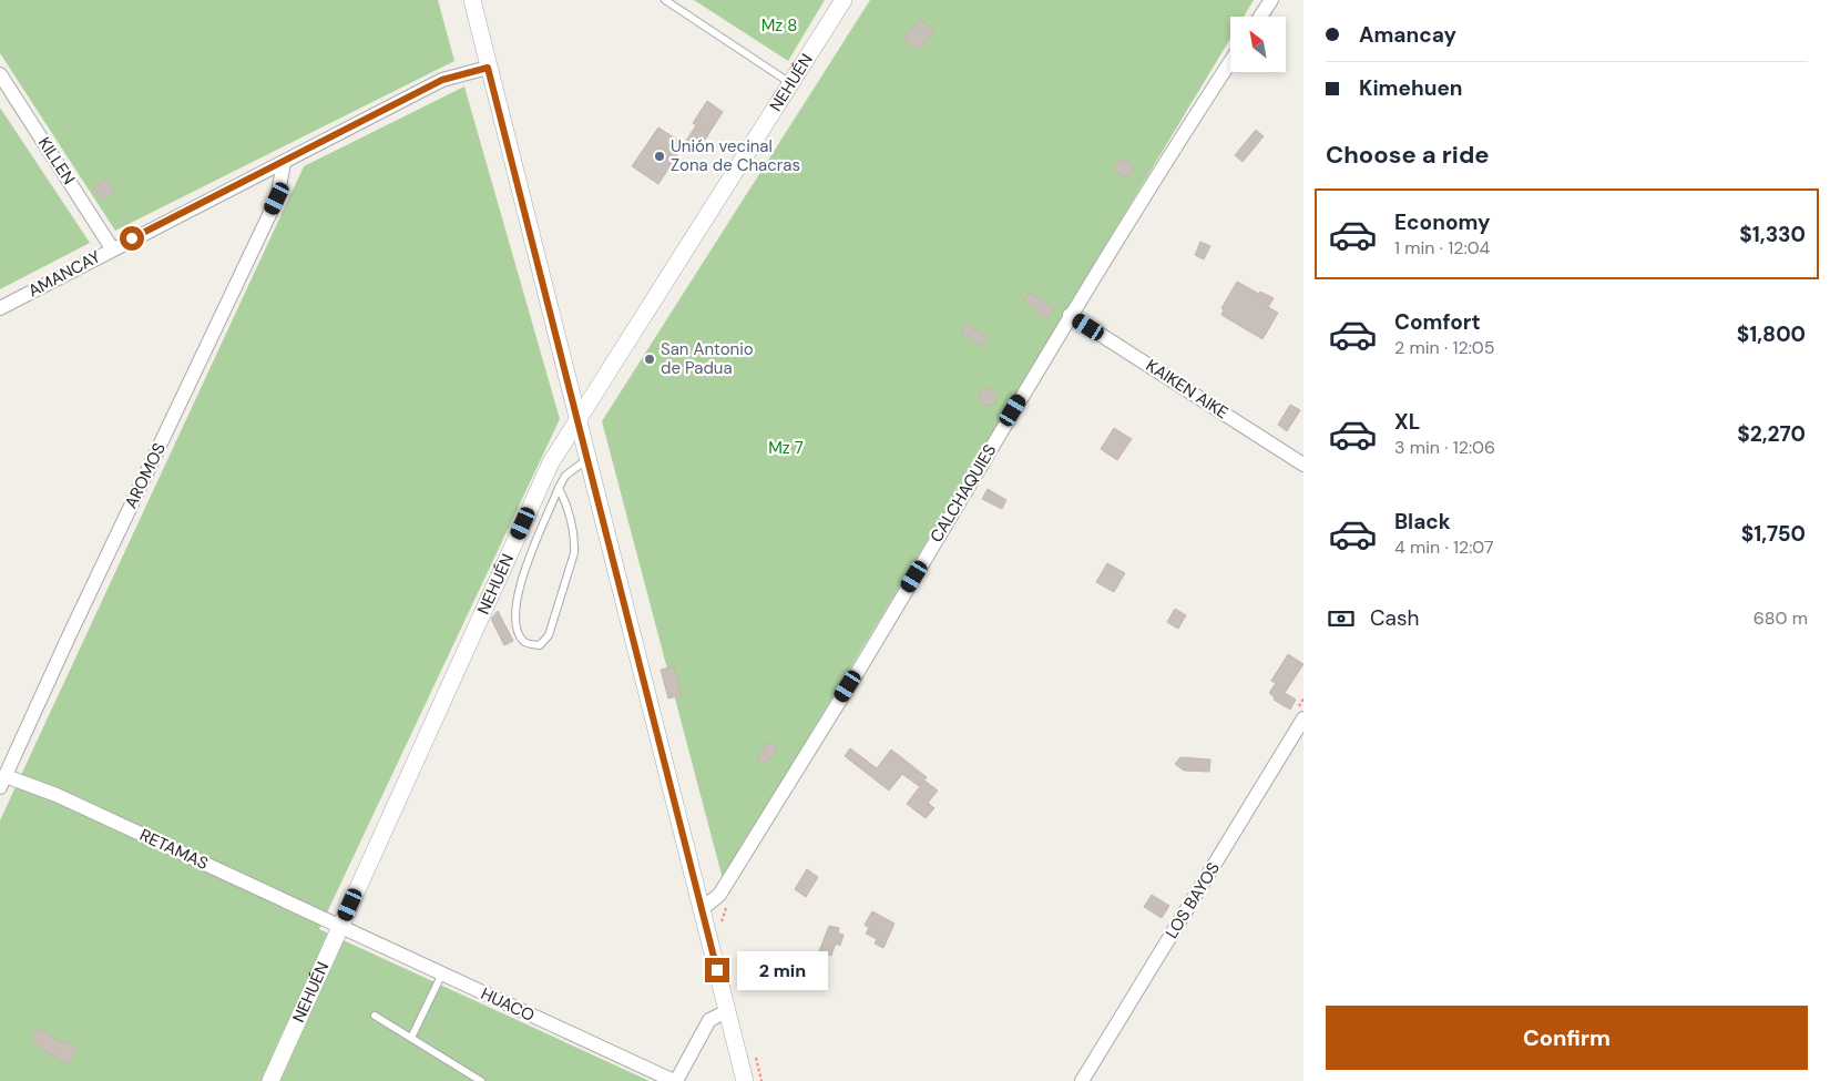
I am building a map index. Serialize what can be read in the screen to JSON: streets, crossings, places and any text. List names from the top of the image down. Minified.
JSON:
{"streets":{"street":["NEHUÉN","KILLEN","AMANCAY","KAIKEN AIKE","AROMOS","CALCHAQUIES","RETAMAS","LOS BAYOS","HUACO"]},"crossings":[["NEHUÉN","RETAMAS"],["NEHUÉN","HUACO"],["KILLEN","AMANCAY"],["AMANCAY","AROMOS"],["KAIKEN AIKE","CALCHAQUIES"],["AROMOS","RETAMAS"],["RETAMAS","HUACO"]],"parks":["Mz 8","Mz 7"],"places":["Unión vecinal Zona de Chacras","San Antonio de Padua"],"north":"top left","page":{"banner":["Amancay","Kimehuen"],"heading":"Choose a ride","list":[{"name":"Economy","note":"1 min · 12:04","value":"$1,330"},{"name":"Comfort","note":"2 min · 12:05","value":"$1,800"},{"name":"XL","note":"3 min · 12:06","value":"$2,270"},{"name":"Black","note":"4 min · 12:07","value":"$1,750"}],"pay":["Cash","680 m"],"bubble":"2 min","buttons":"Confirm"}}
